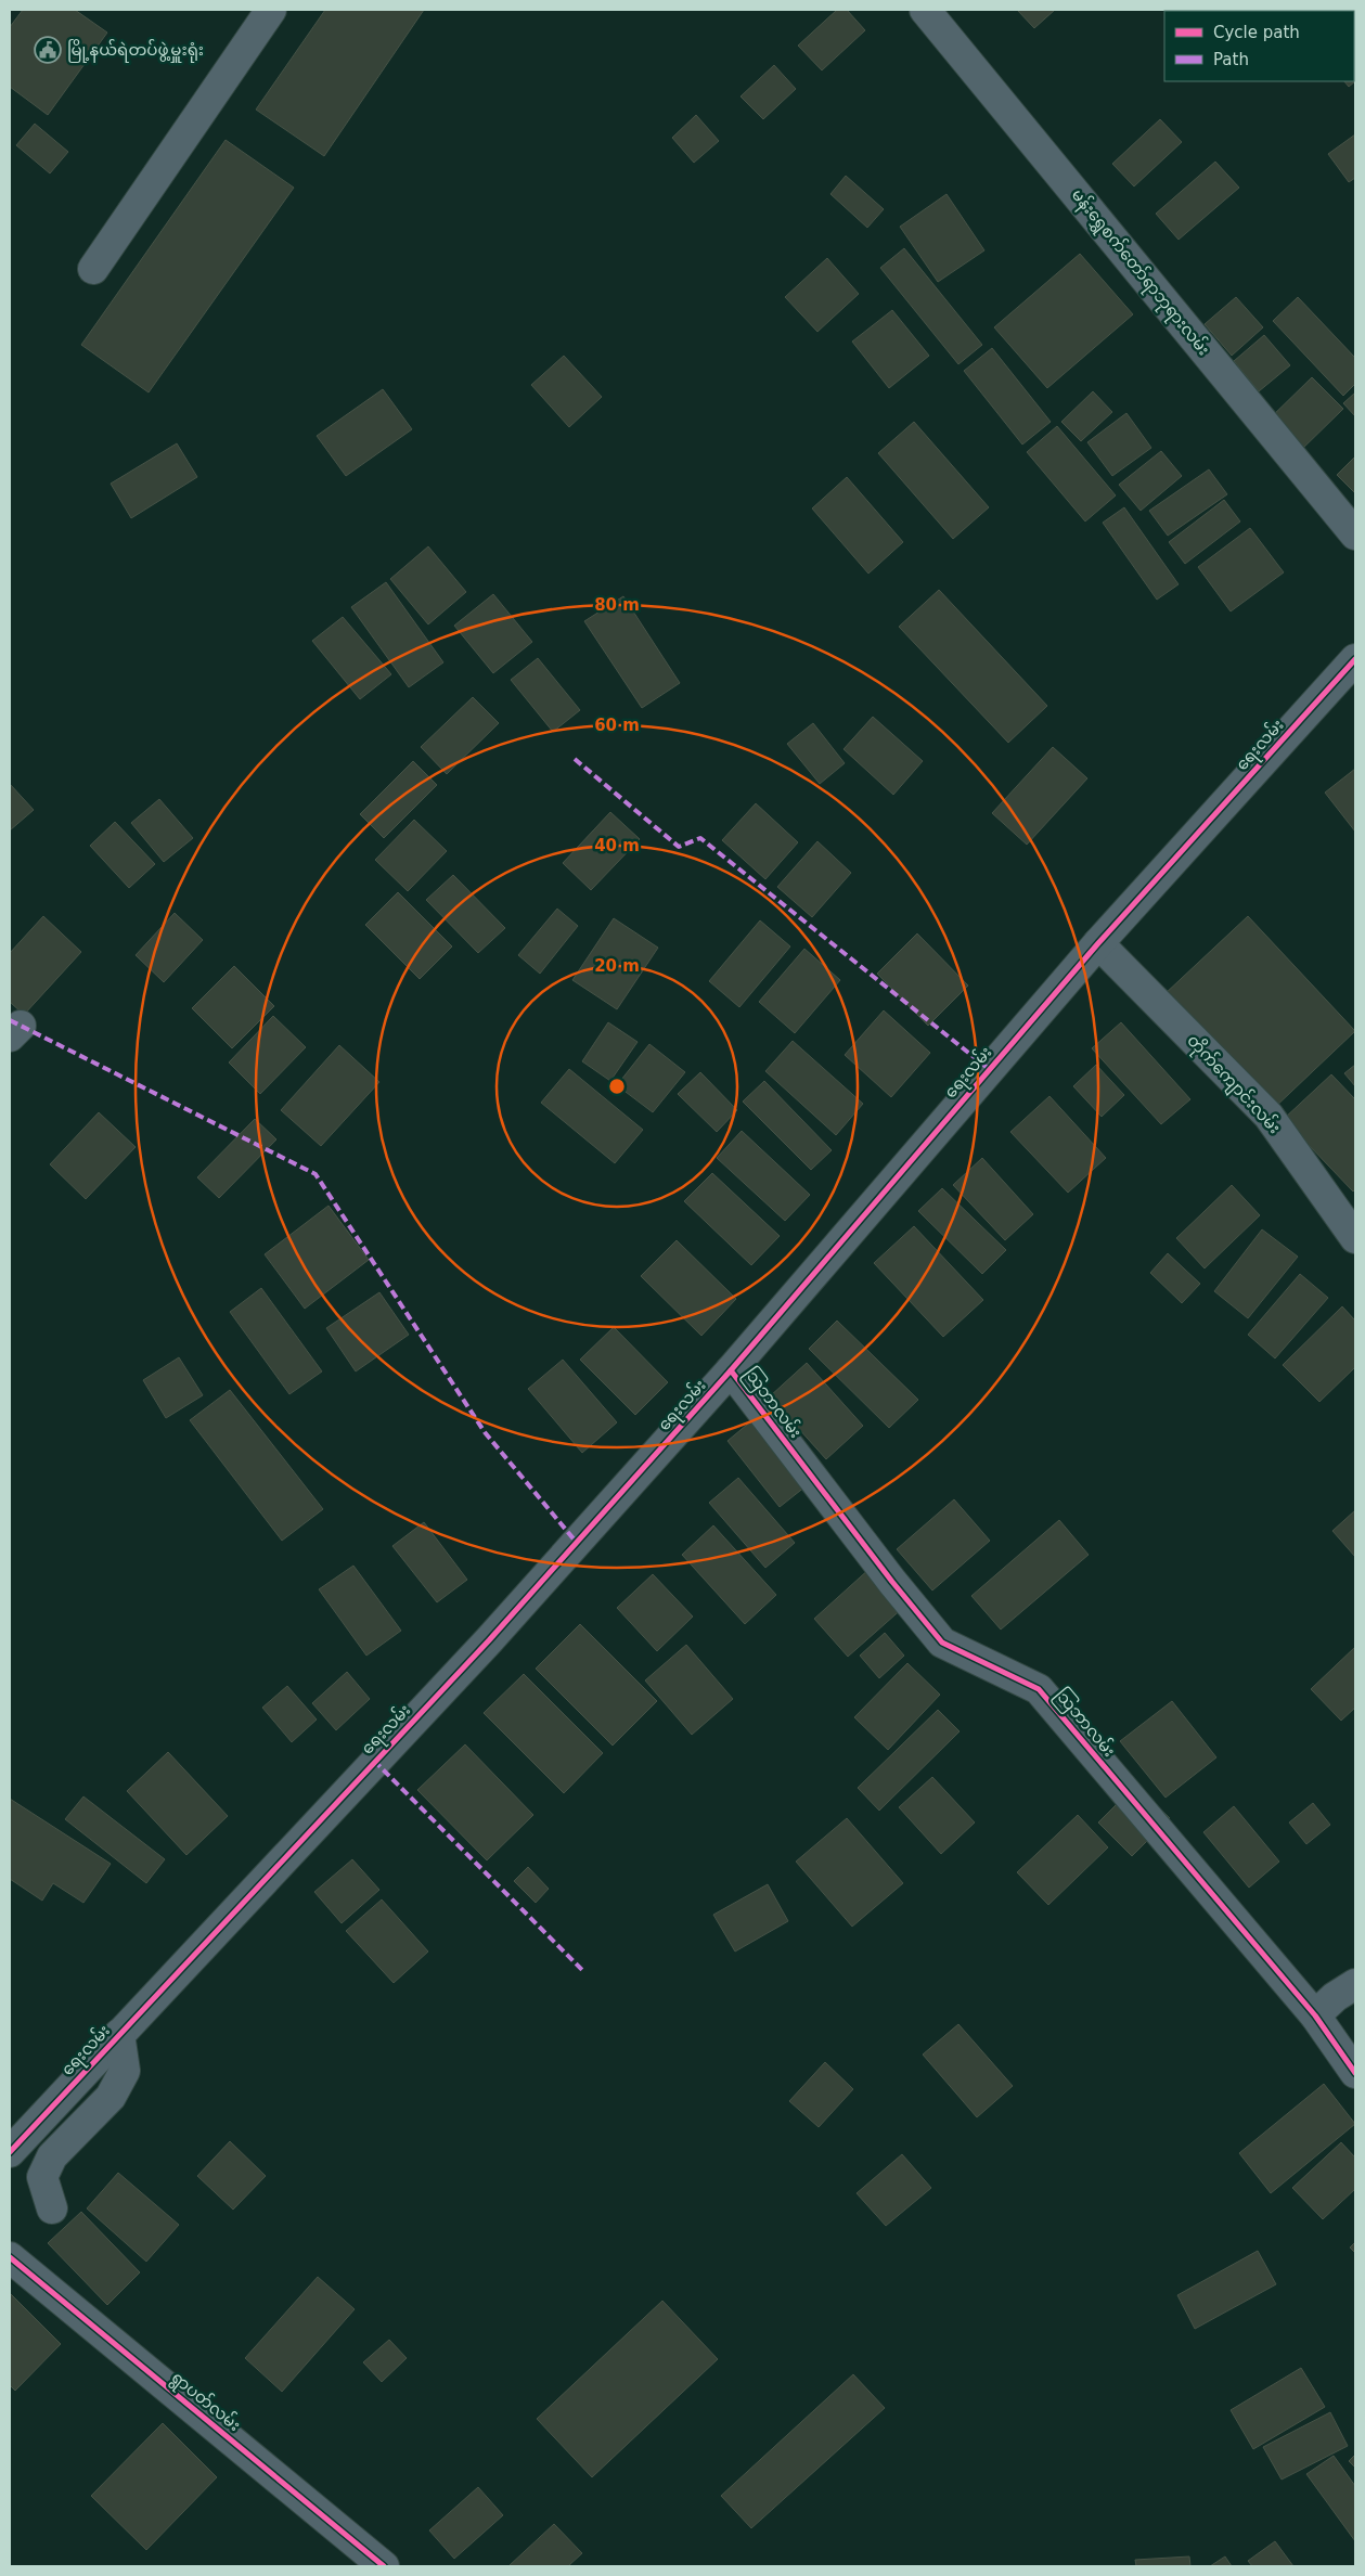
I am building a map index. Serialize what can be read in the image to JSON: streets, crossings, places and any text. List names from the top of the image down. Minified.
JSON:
{"streets":{"street":["မန်းရွှေစက်တော်ရာဘုရားလမ်း","ရေးလမ်း","တိုက်ကျောင်းလမ်း","သြဘာလမ်း","ရွာပတ်လမ်း"]},"crossings":[["ရေးလမ်း","တိုက်ကျောင်းလမ်း"],["ရေးလမ်း","သြဘာလမ်း"]],"places":{"public building":["မြို့နယ်ရဲတပ်ဖွဲ့မှူးရုံး"]},"legend":["Cycle path","Path"],"rings":["80 m","60 m","40 m","20 m"]}
